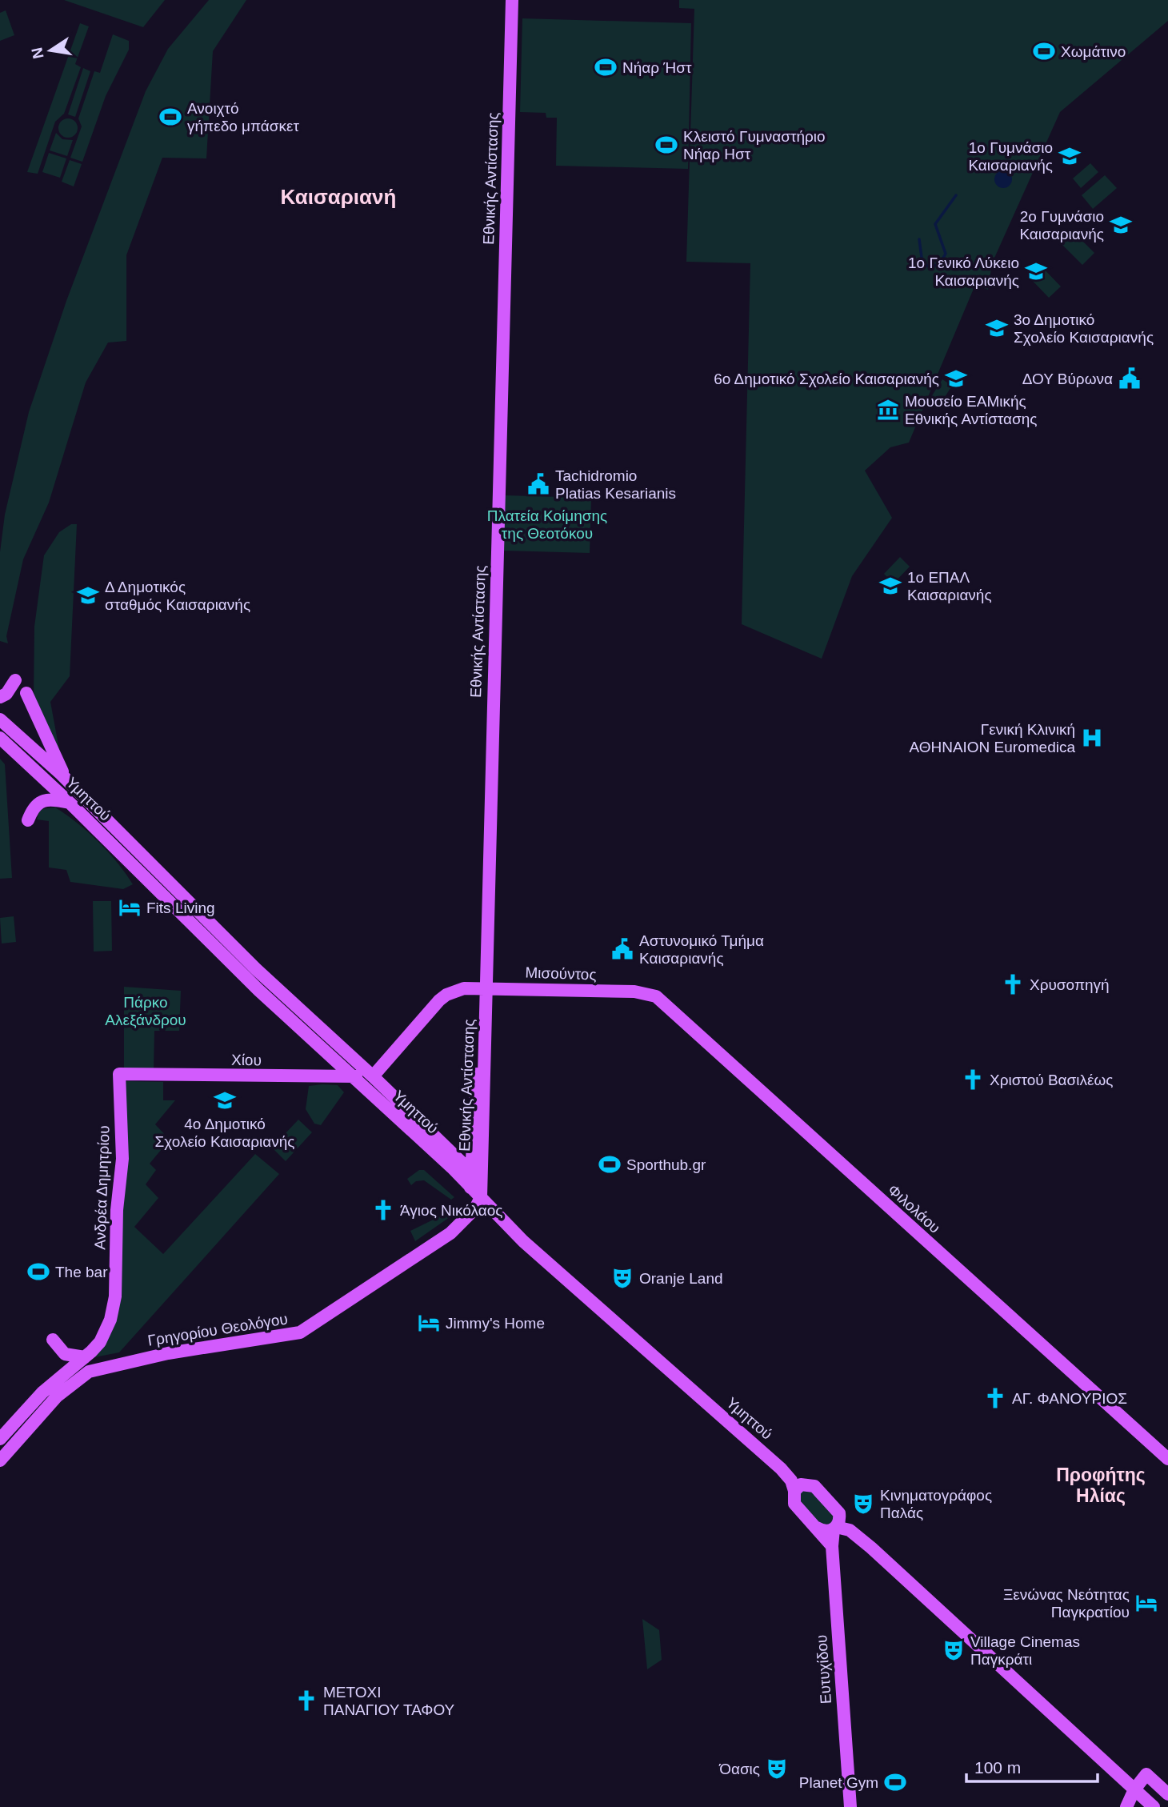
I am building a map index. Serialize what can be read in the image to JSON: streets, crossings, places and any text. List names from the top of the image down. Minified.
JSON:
{"streets":{"main road":["Εθνικής Αντίστασης","Υμηττού","Μισούντος","Χίου","Ανδρέα Δημητρίου","Φιλολάου","Γρηγορίου Θεολόγου","Ευτυχίδου"]},"crossings":[["Εθνικής Αντίστασης","Υμηττού"],["Εθνικής Αντίστασης","Μισούντος"],["Εθνικής Αντίστασης","Γρηγορίου Θεολόγου"],["Υμηττού","Μισούντος"],["Υμηττού","Χίου"],["Υμηττού","Γρηγορίου Θεολόγου"],["Υμηττού","Ευτυχίδου"],["Μισούντος","Χίου"],["Μισούντος","Φιλολάου"],["Χίου","Ανδρέα Δημητρίου"]],"districts":["Καισαριανή","Προφήτης Ηλίας"],"parks":["Πλατεία Κοίμησης της Θεοτόκου","Πάρκο Αλεξάνδρου"],"places":{"sports":["Χωμάτινο","Νήαρ Ήστ","Ανοιχτό γήπεδο μπάσκετ","Κλειστό Γυμναστήριο Νήαρ Ηστ","Sporthub.gr","The bar","Planet Gym"],"school or university":["1ο Γυμνάσιο Καισαριανής","2ο Γυμνάσιο Καισαριανής","1ο Γενικό Λύκειο Καισαριανής","3ο Δημοτικό Σχολείο Καισαριανής","6ο Δημοτικό Σχολείο Καισαριανής","1ο ΕΠΑΛ Καισαριανής","Δ Δημοτικός σταθμός Καισαριανής","4ο Δημοτικό Σχολείο Καισαριανής"],"public building":["ΔΟΥ Βύρωνα","Tachidromio Platias Kesarianis","Αστυνομικό Τμήμα Καισαριανής"],"museum":["Μουσείο ΕΑΜικής Εθνικής Αντίστασης"],"hospital":["Γενική Κλινική ΑΘΗΝΑΙΟΝ Euromedica"],"hotel":["Fits Living","Jimmy's Home","Ξενώνας Νεότητας Παγκρατίου"],"church":["Χρυσοπηγή","Χριστού Βασιλέως","Άγιος Νικόλαος","ΑΓ. ΦΑΝΟΥΡΙΟΣ","ΜΕΤΟΧΙ ΠΑΝΑΓΙΟΥ ΤΑΦΟΥ"],"theatre":["Oranje Land","Κινηματογράφος Παλάς","Village Cinemas Παγκράτι","Όασις"]},"scale_bar":"100 m","north":"left"}
